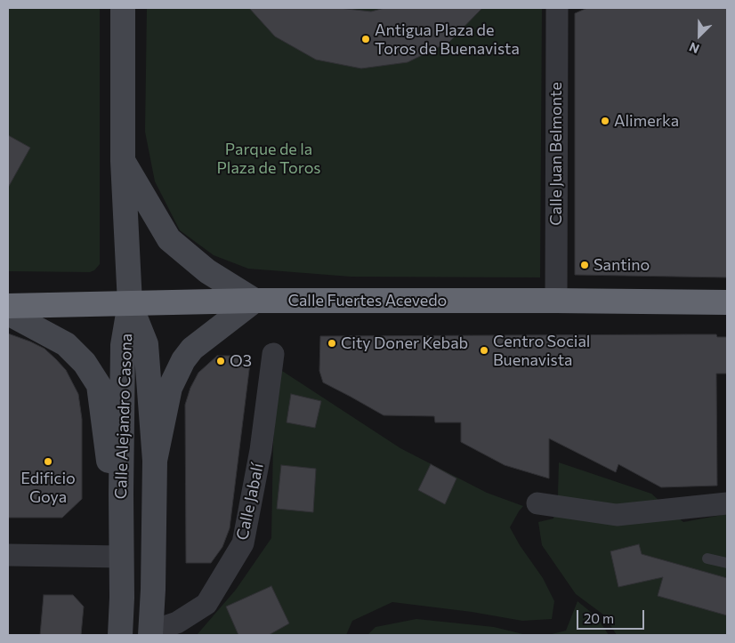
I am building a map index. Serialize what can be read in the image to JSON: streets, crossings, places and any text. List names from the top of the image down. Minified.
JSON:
{"streets":{"highway":["Calle Fuertes Acevedo"],"main road":["Calle Alejandro Casona"],"street":["Calle Juan Belmonte","Calle Jabalí"]},"crossings":[["Calle Juan Belmonte","Calle Fuertes Acevedo"],["Calle Fuertes Acevedo","Calle Alejandro Casona"],["Calle Alejandro Casona","Calle Jabalí"]],"parks":["Parque de la Plaza de Toros"],"places":["Antigua Plaza de Toros de Buenavista","Alimerka","Santino","City Doner Kebab","Centro Social Buenavista","O3","Edificio Goya"],"scale_bar":"20 m","north":"bottom left"}
